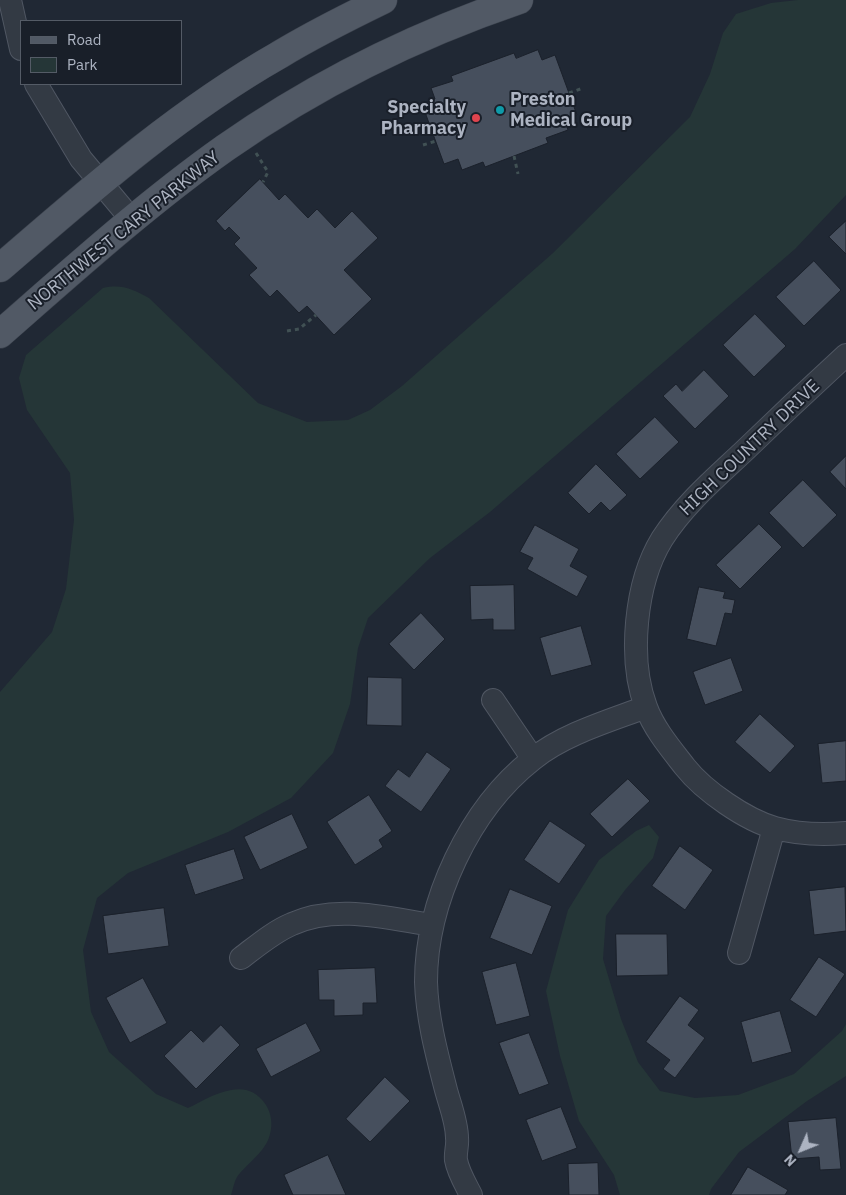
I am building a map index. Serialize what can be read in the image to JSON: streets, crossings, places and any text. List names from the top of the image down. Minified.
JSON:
{"streets":{"main road":["NORTHWEST CARY PARKWAY"],"street":["HIGH COUNTRY DRIVE"]},"places":["Preston Medical Group","Specialty Pharmacy"],"legend":["Road","Park"],"north":"bottom left"}
